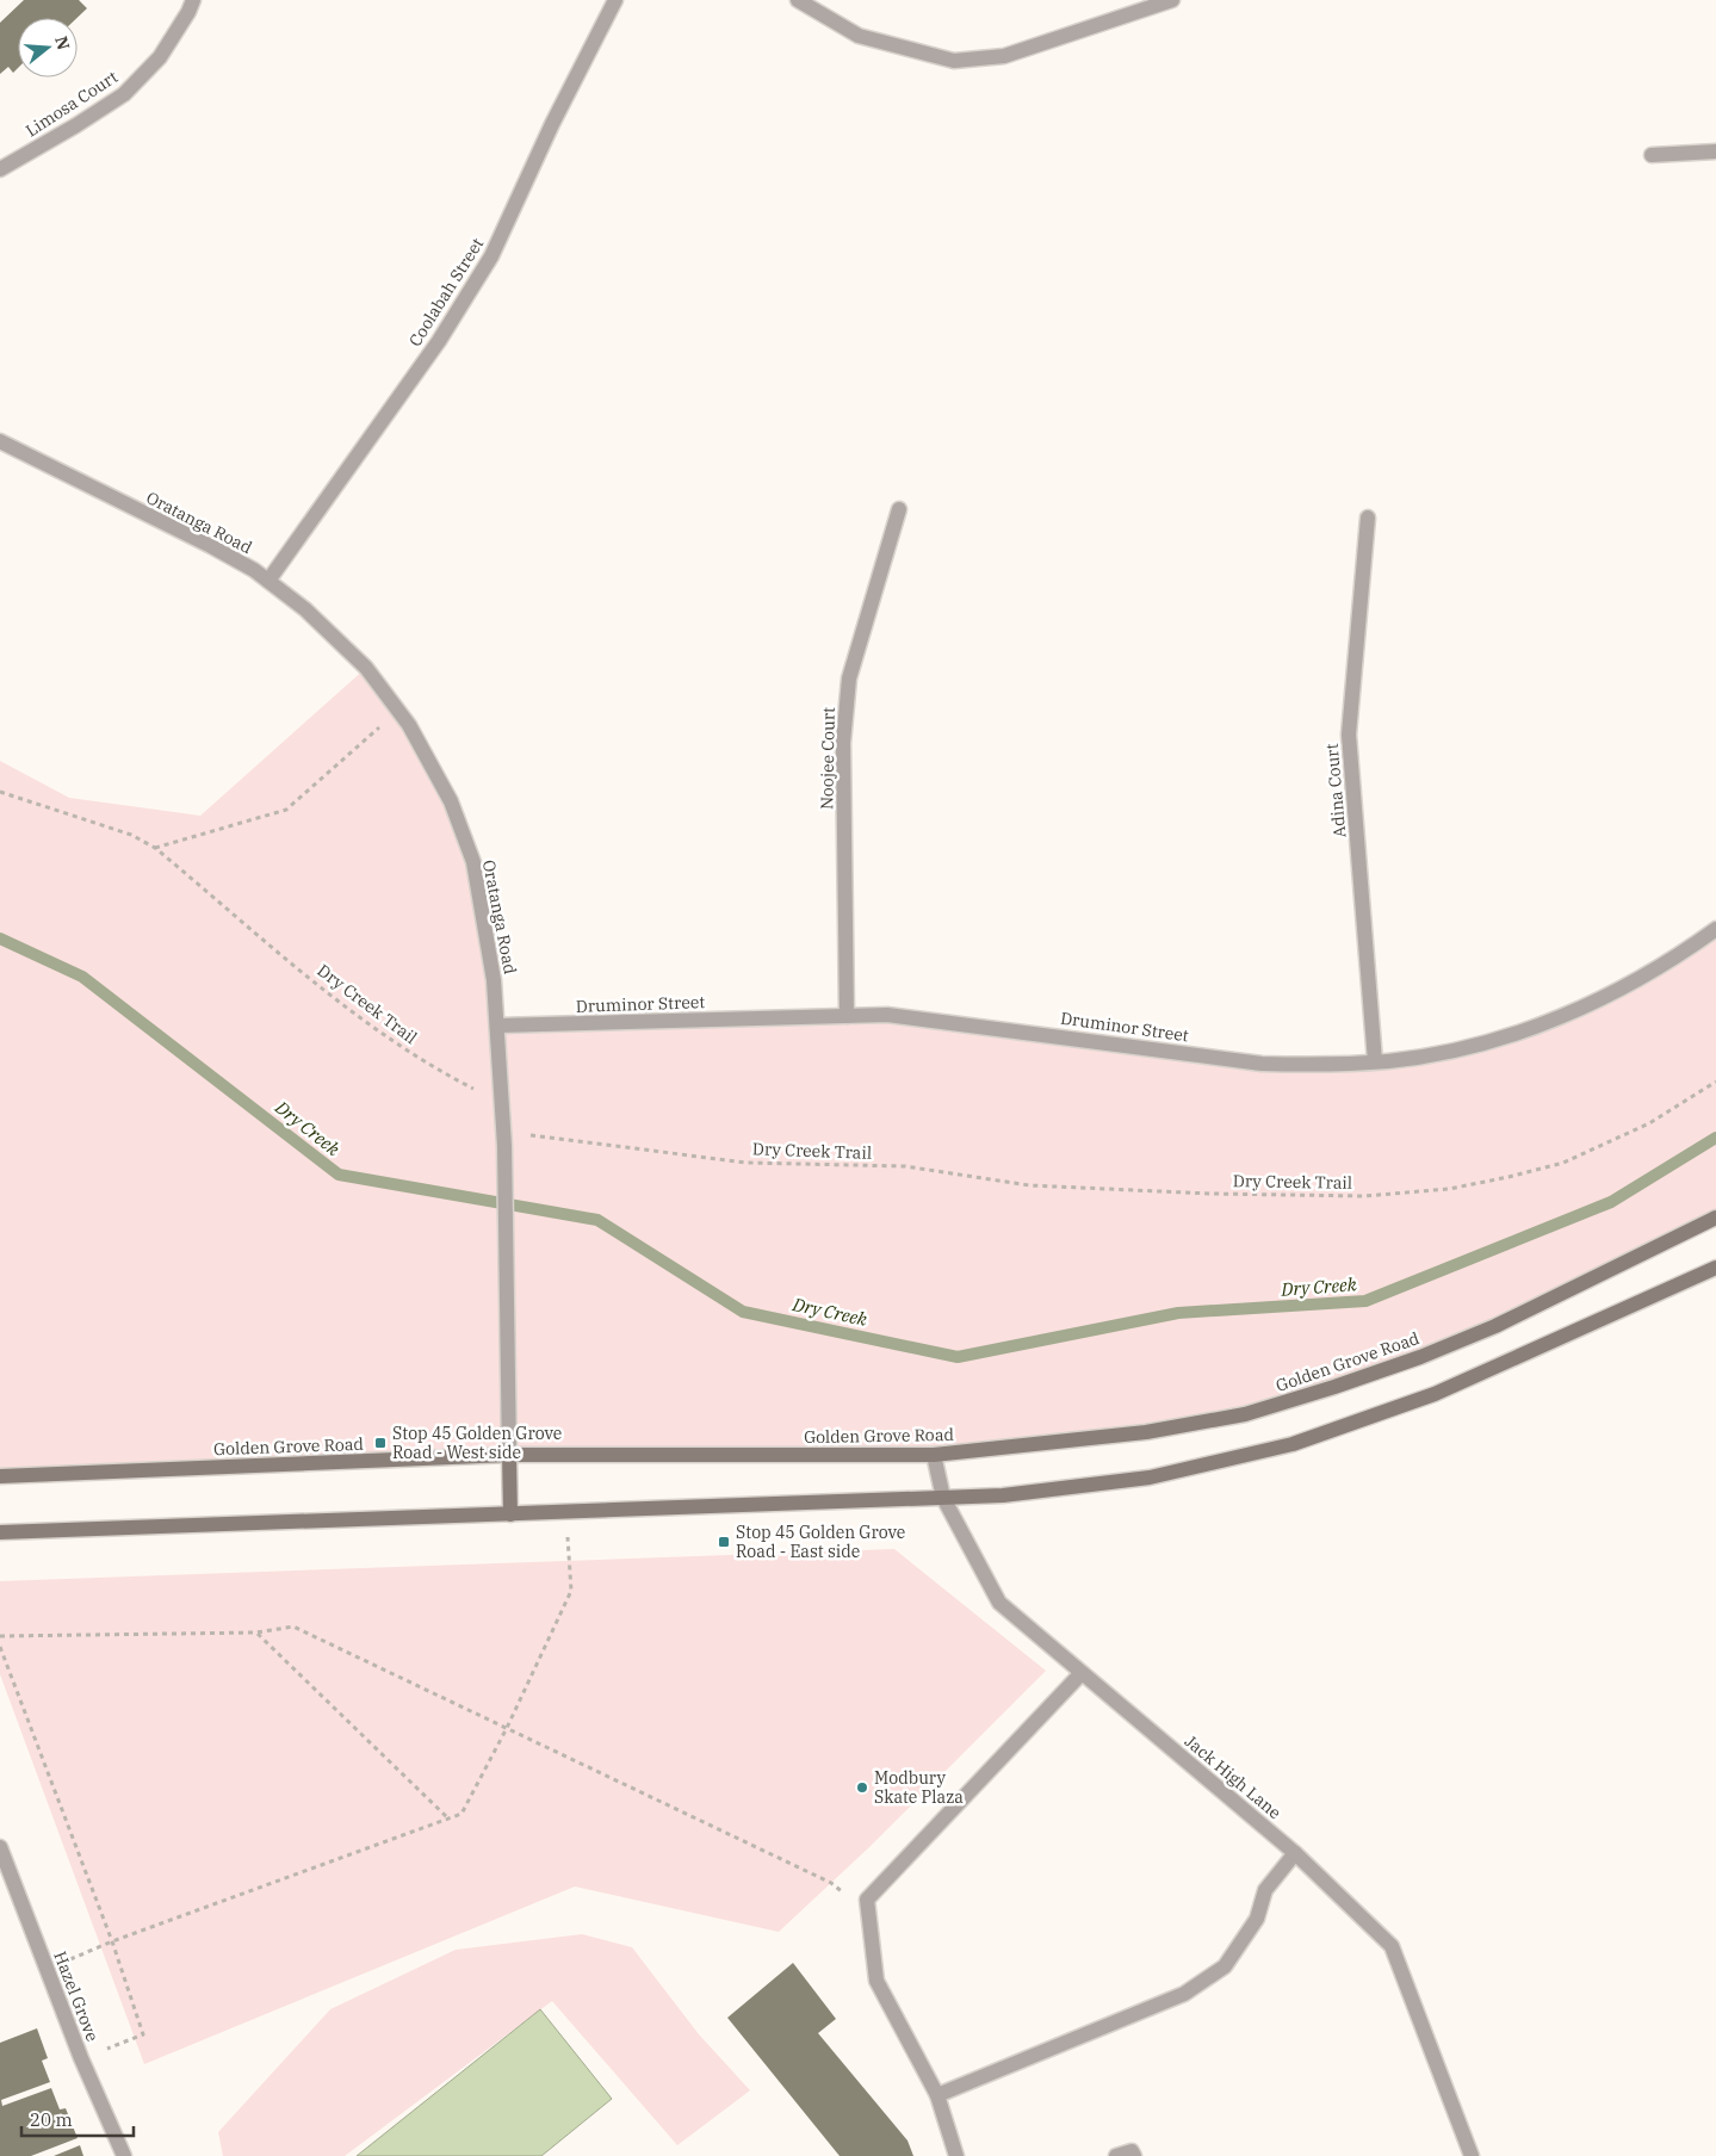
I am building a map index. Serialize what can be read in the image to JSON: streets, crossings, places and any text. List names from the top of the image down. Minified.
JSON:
{"streets":{"main road":["Golden Grove Road"],"street":["Limosa Court","Coolabah Street","Oratanga Road","Noojee Court","Adina Court","Druminor Street","Jack High Lane","Hazel Grove"],"path":["Dry Creek Trail"]},"crossings":[["Coolabah Street","Oratanga Road"],["Oratanga Road","Dry Creek Trail"],["Oratanga Road","Druminor Street"],["Oratanga Road","Golden Grove Road"],["Noojee Court","Druminor Street"],["Adina Court","Druminor Street"],["Golden Grove Road","Jack High Lane"]],"water":["Dry Creek"],"places":{"transit":["Stop 45 Golden Grove Road - West side","Stop 45 Golden Grove Road - East side"],"other":["Modbury Skate Plaza"]},"scale_bar":"20 m","north":"right"}
